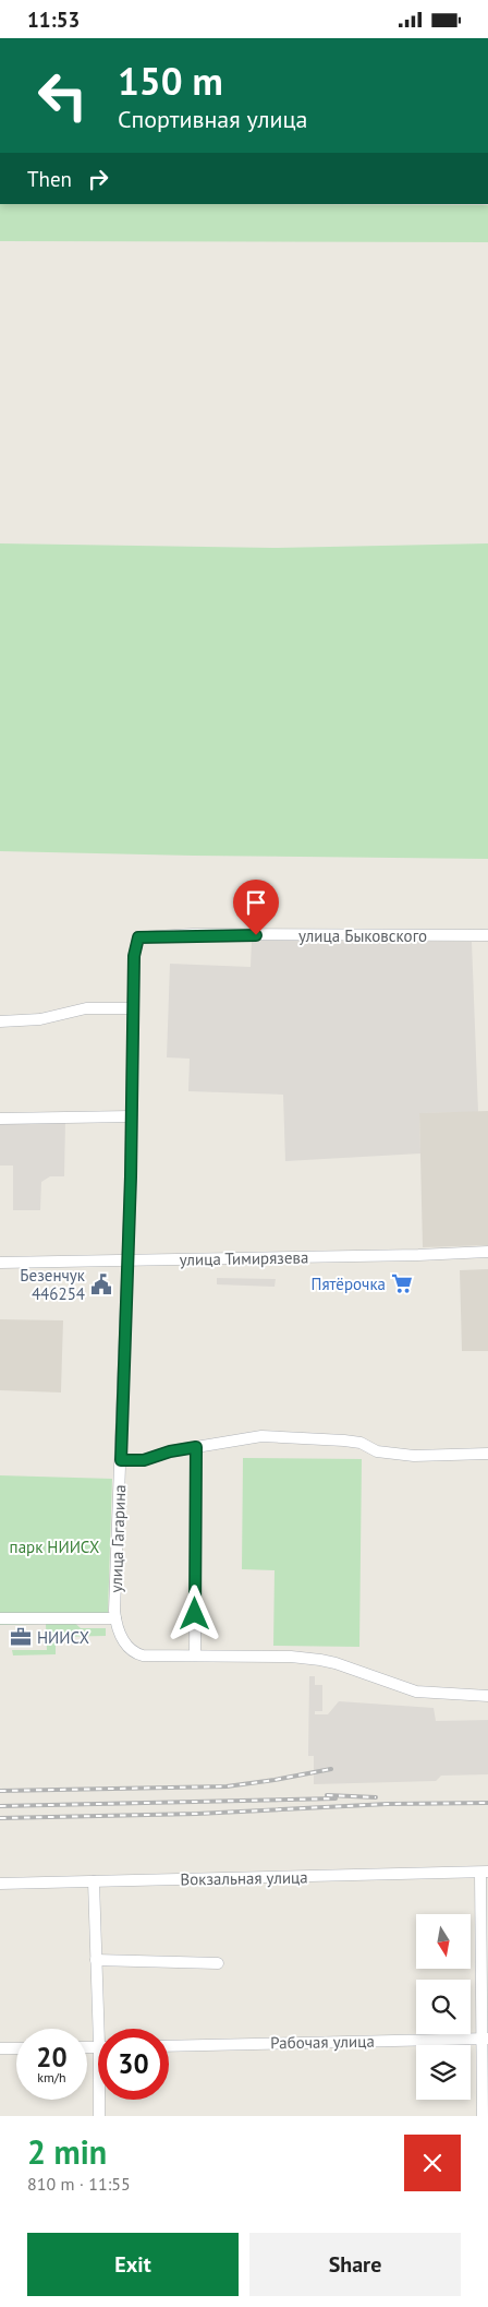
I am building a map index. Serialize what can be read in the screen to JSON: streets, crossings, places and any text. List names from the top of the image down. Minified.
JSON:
{"streets":{"street":["улица Быковского","улица Тимирязева","улица Гагарина","Вокзальная улица","Рабочая улица"]},"crossings":[["улица Быковского","улица Гагарина"],["улица Тимирязева","улица Гагарина"]],"parks":["парк НИИСХ"],"places":{"supermarket":["Пятёрочка"],"public building":["Безенчук 446254"],"office":["НИИСХ"]},"north":"bottom","page":{"status":"11:53","turn":["150 m","Спортивная улица"],"then":"Then","speed":"20 km/h","limit":"30","heading":["2 min","810 m · 11:55"],"buttons":["Exit","Share"]}}
